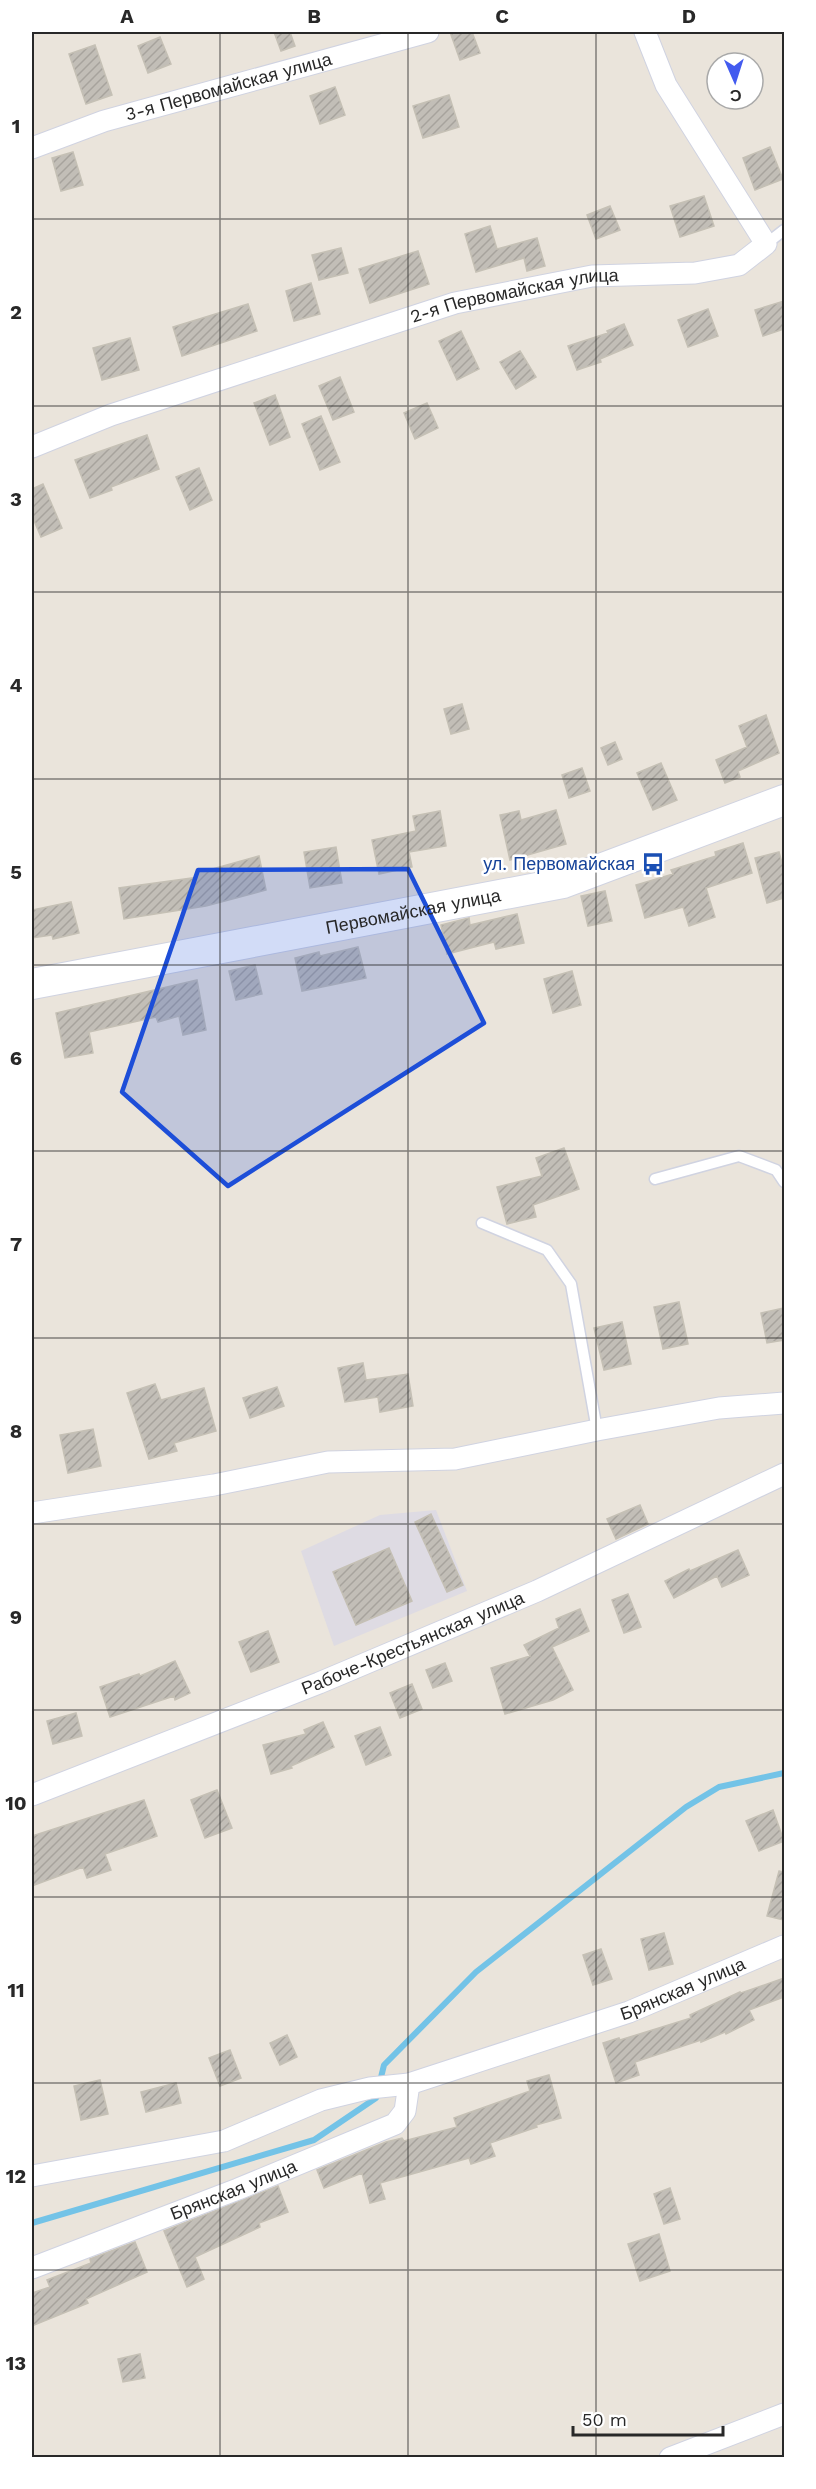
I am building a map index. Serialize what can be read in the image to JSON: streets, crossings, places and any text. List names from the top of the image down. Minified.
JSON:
{"streets":{"street":["3-я Первомайская улица","2-я Первомайская улица","Первомайская улица","Рабоче-Крестьянская улица","Брянская улица"]},"places":{"bus stop":["ул. Первомайская"]},"scale_bar":"50 m","north":"bottom","grid":{"columns":["A","B","C","D"],"rows":["1","2","3","4","5","6","7","8","9","10","11","12","13"]}}
